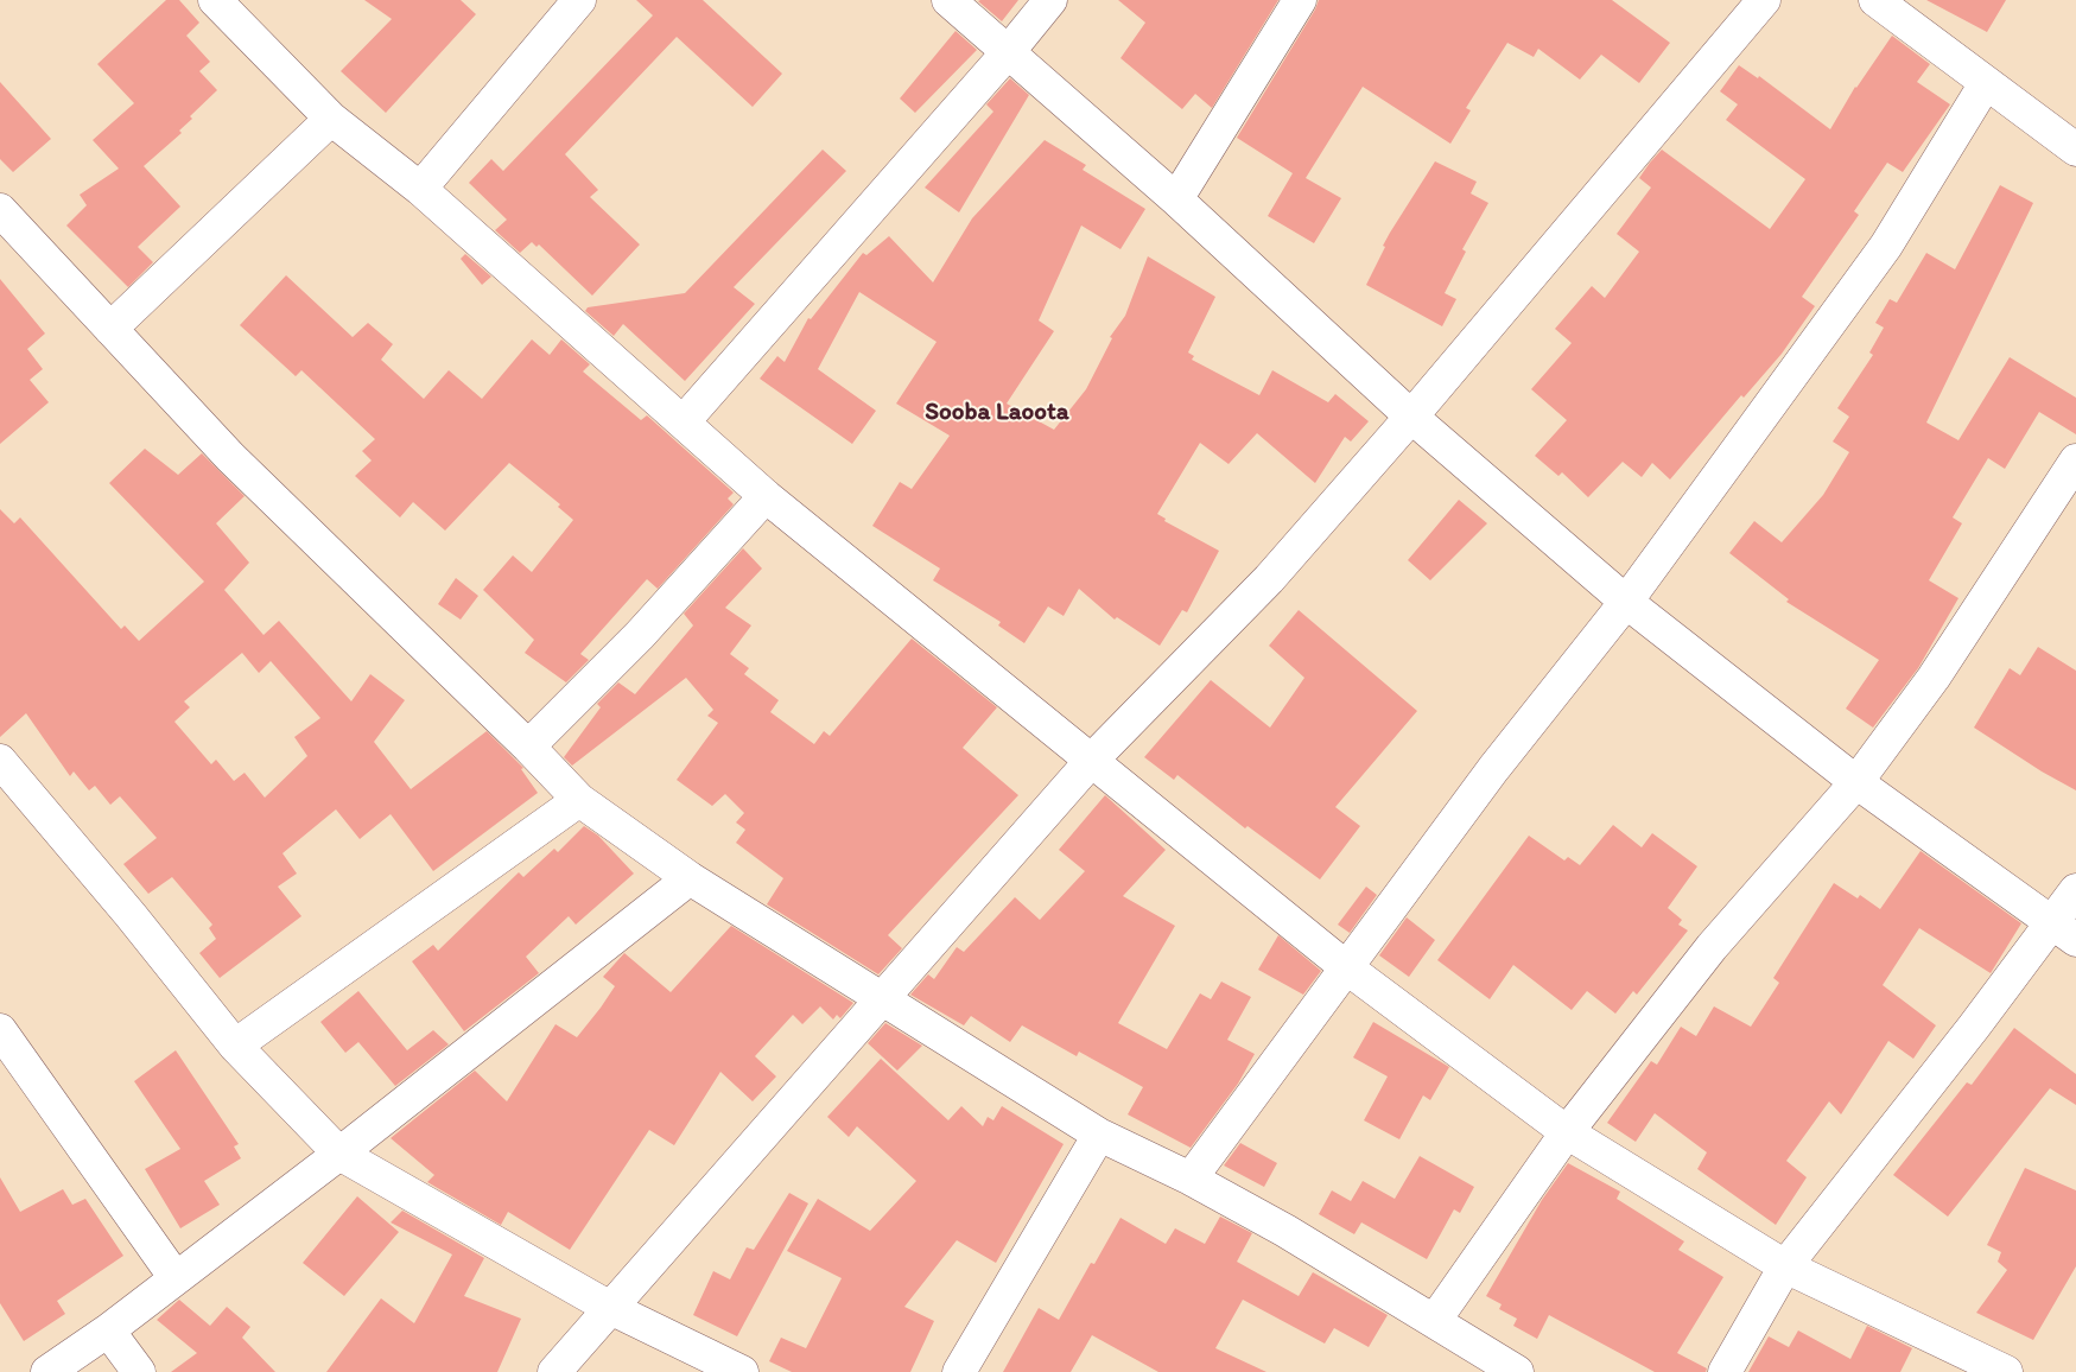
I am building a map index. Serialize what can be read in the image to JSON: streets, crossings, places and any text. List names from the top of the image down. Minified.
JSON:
{"districts":["Sooba Laoota"]}
